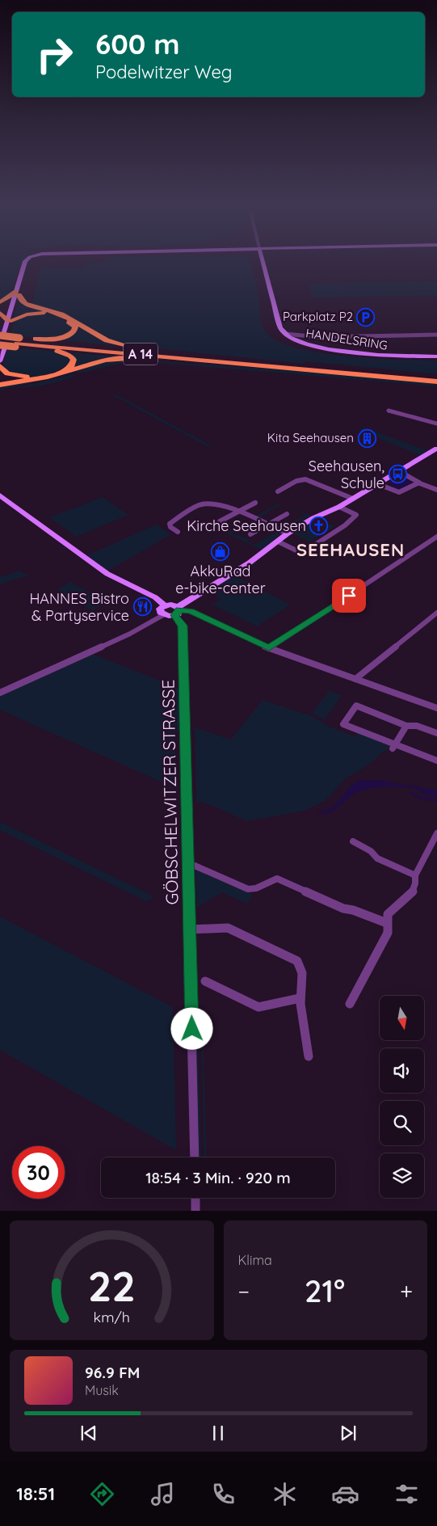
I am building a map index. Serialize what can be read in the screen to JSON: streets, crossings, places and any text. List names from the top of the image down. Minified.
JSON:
{"streets":{"highway":["A 14"],"main road":["HANDELSRING"],"street":["GÖBSCHELWITZER STRASSE"]},"districts":["SEEHAUSEN"],"places":{"parking":["Parkplatz P2"],"building":["Kita Seehausen"],"bus stop":["Seehausen, Schule"],"church":["Kirche Seehausen"],"shop":["AkkuRad e-bike-center"],"restaurant":["HANNES Bistro & Partyservice"]},"north":"bottom","page":{"turn":["600 m","Podelwitzer Weg"],"limit":"30","trip":"18:54 · 3 Min. · 920 m","tile":"Klima","heat":["−","21°","+"],"song":["96.9 FM","Musik"],"tabs":"18:51","gauge":["22","km/h"]}}
